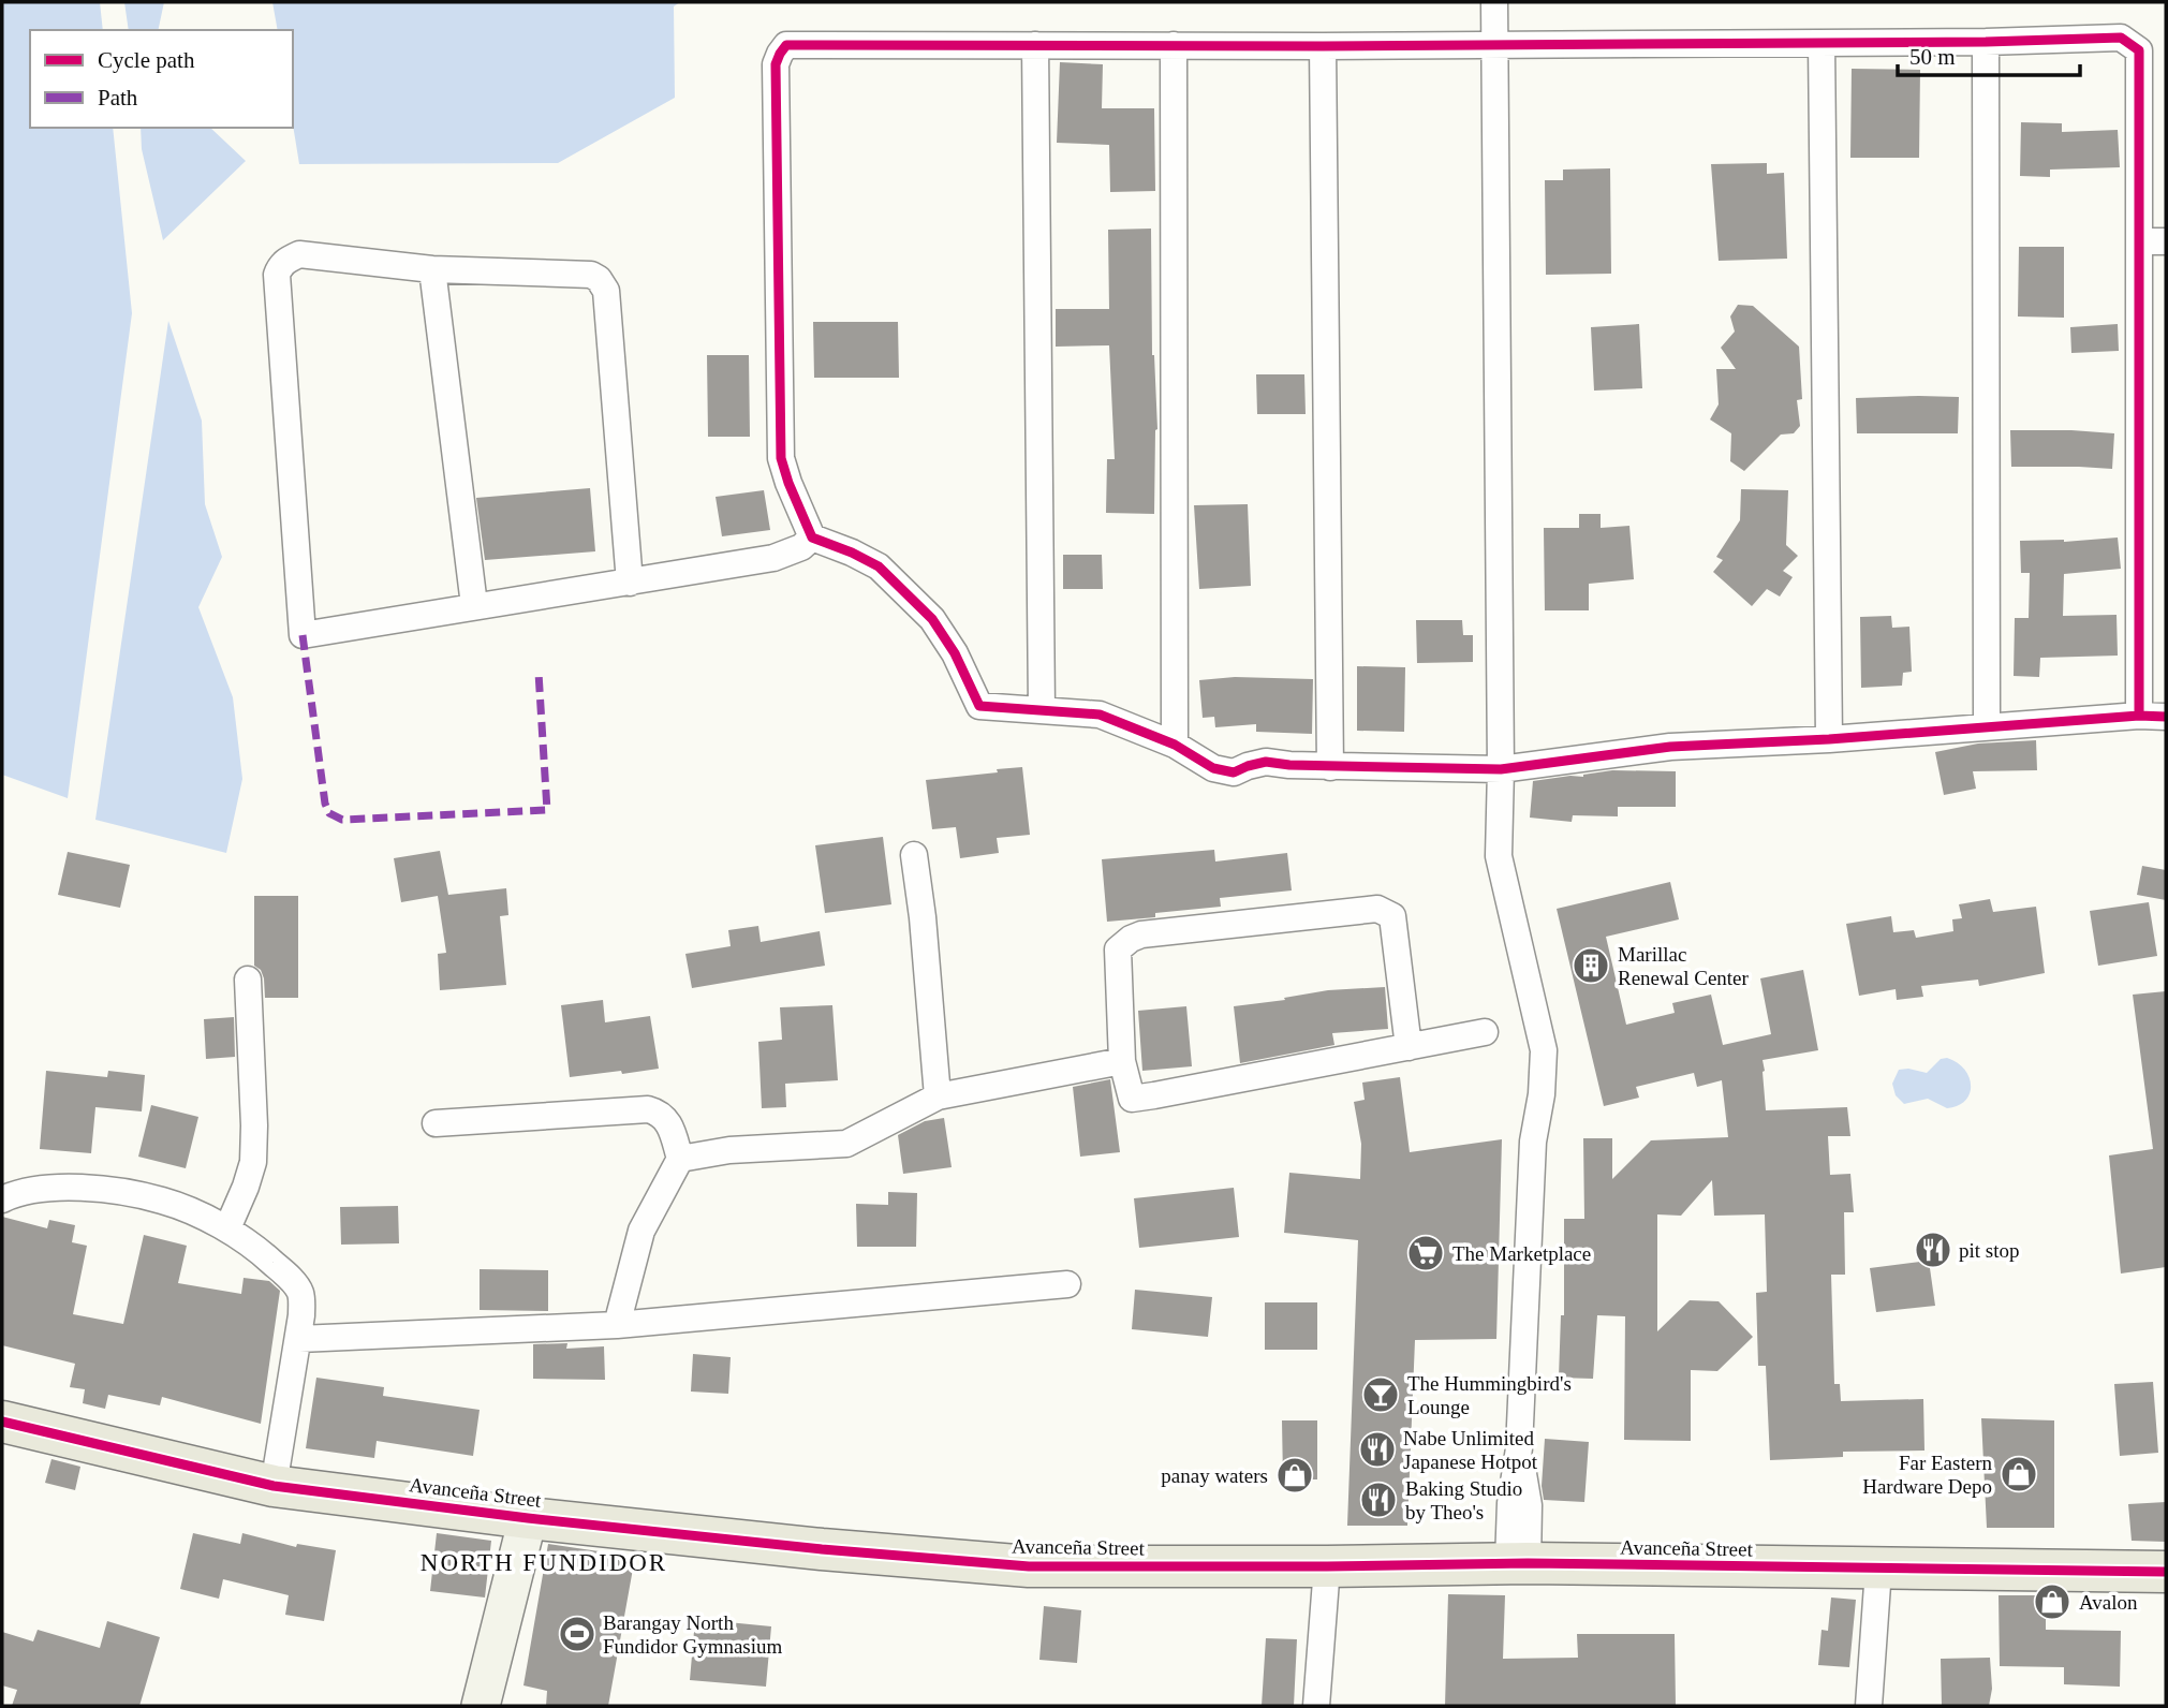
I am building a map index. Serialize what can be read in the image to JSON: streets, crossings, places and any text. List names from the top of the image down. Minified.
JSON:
{"streets":{"main road":["Avanceña Street"]},"districts":["NORTH FUNDIDOR"],"places":{"building":["Marillac Renewal Center"],"restaurant":["pit stop","Nabe Unlimited Japanese Hotpot","Baking Studio by Theo's"],"supermarket":["The Marketplace"],"bar":["The Hummingbird's Lounge"],"shop":["Far Eastern Hardware Depo","panay waters","Avalon"],"sports":["Barangay North Fundidor Gymnasium"]},"legend":["Cycle path","Path"],"scale_bar":"50 m"}
